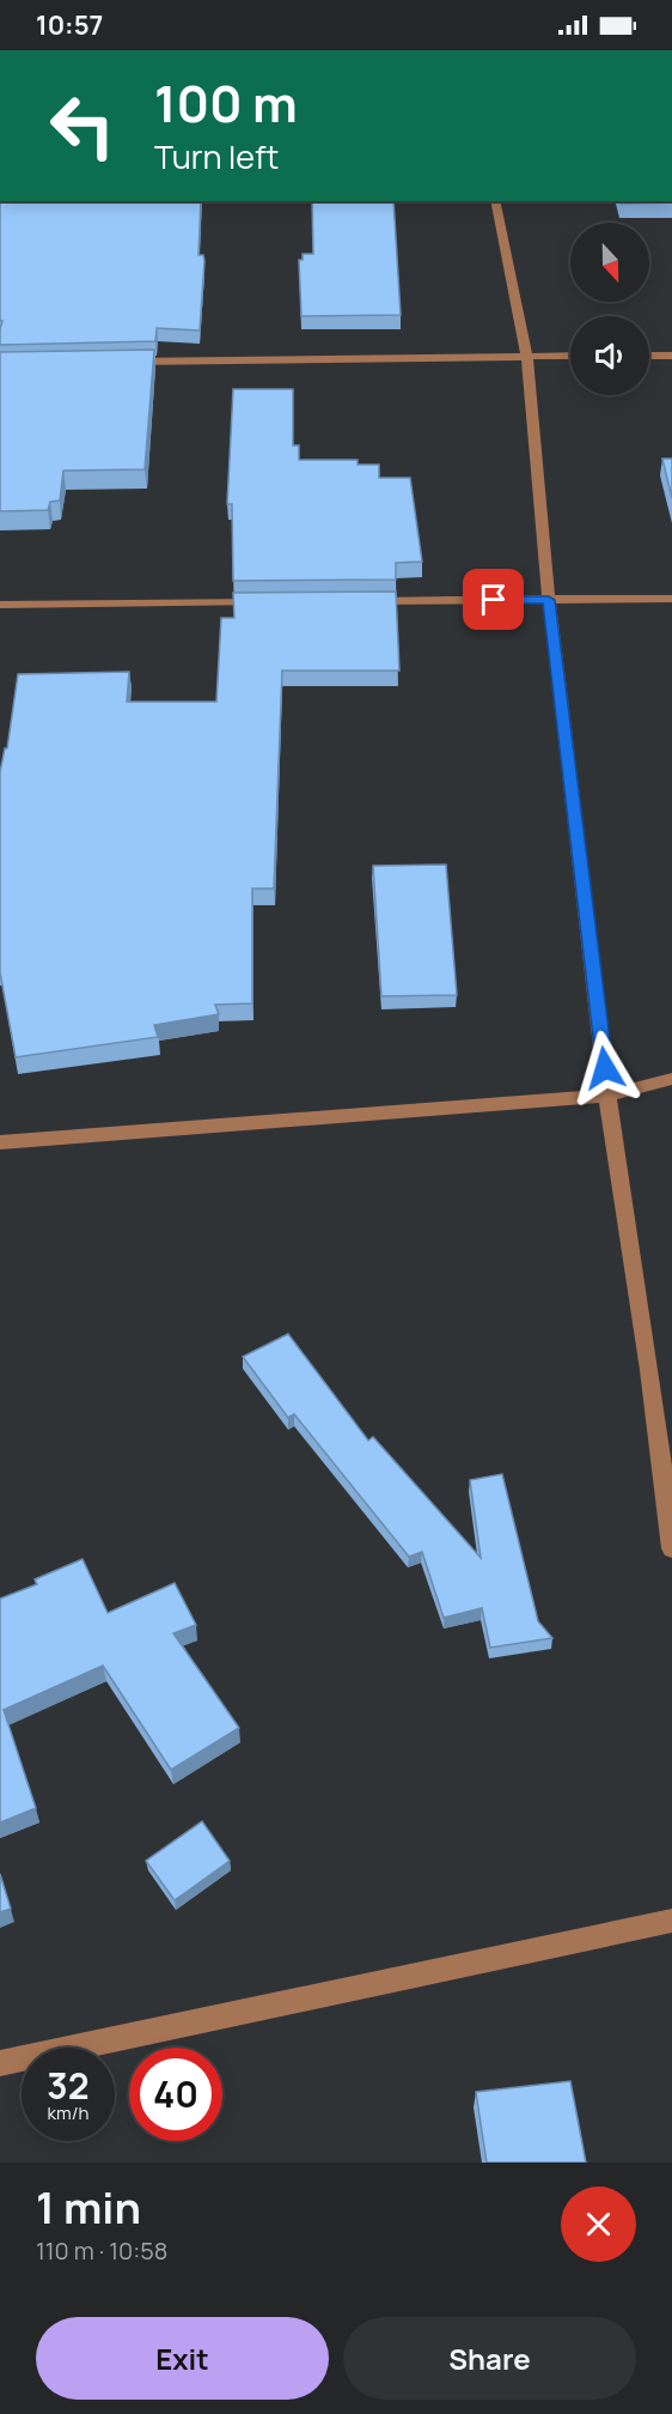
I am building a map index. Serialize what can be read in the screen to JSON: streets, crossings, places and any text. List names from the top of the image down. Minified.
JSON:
{"north":"bottom","page":{"status":"10:57","turn":["100 m","Turn left"],"speed":"32 km/h","limit":"40","heading":["1 min","110 m · 10:58"],"buttons":["Exit","Share"]}}
